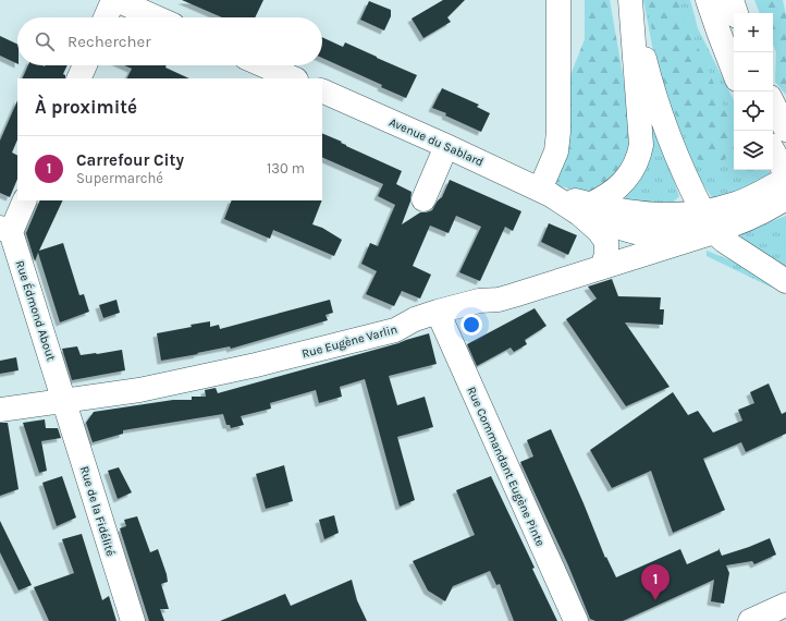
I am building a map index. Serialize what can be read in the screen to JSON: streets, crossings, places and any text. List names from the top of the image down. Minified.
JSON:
{"streets":{"main road":["Avenue du Sablard","Rue Édmond About","Rue Eugène Varlin","Rue Commandant Eugène Pinte","Rue de la Fidélité"]},"crossings":[["Avenue du Sablard","Rue Eugène Varlin"],["Rue Édmond About","Rue Eugène Varlin"],["Rue Édmond About","Rue de la Fidélité"],["Rue Eugène Varlin","Rue Commandant Eugène Pinte"],["Rue Eugène Varlin","Rue de la Fidélité"]],"page":{"map_buttons":["+","−"],"search":"Rechercher","heading":"À proximité","list":[{"mark":"1","name":"Carrefour City","note":"Supermarché","value":"130 m"}],"pins":"1"}}
